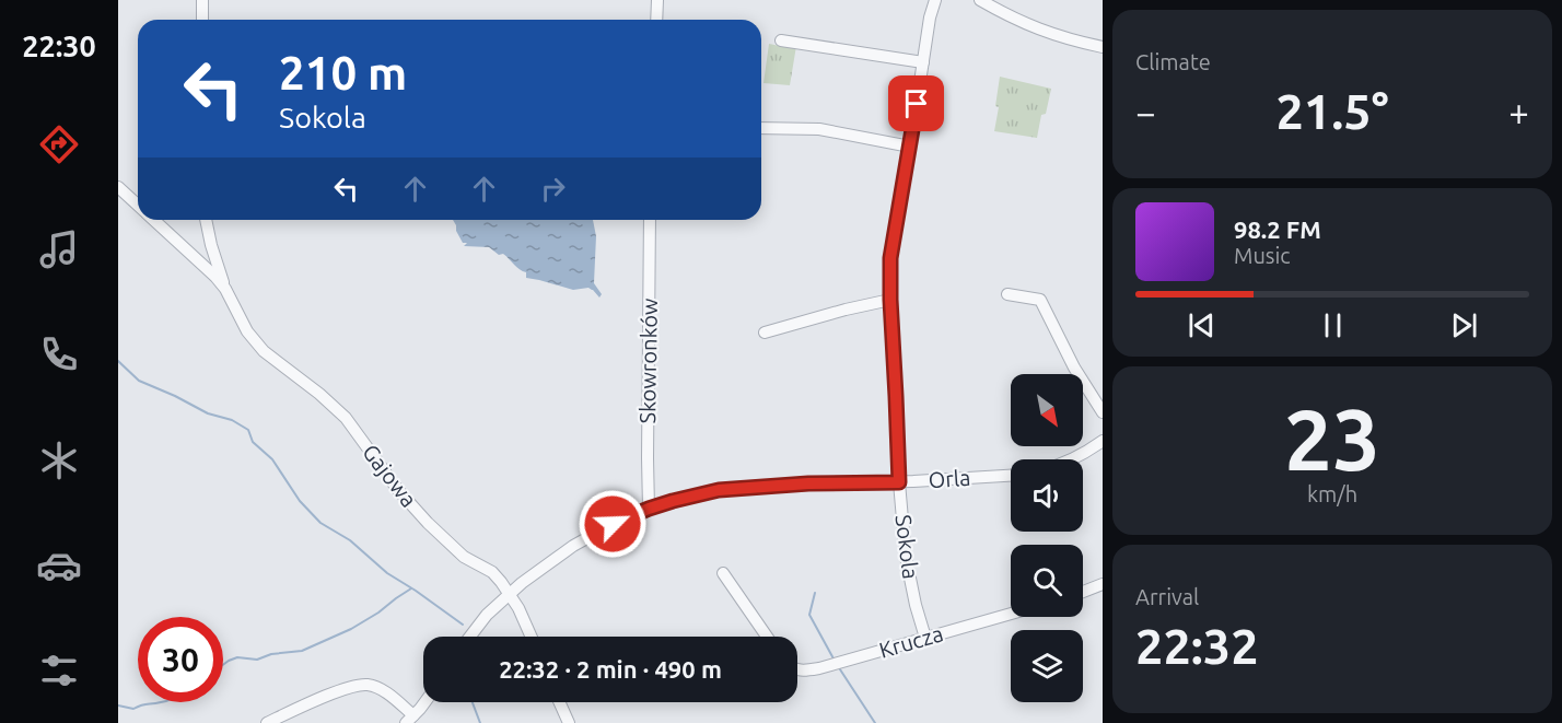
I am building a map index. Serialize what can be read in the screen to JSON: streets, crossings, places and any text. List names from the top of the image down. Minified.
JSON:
{"streets":{"street":["Skowronków","Gajowa","Orla","Sokola","Krucza"]},"crossings":[["Skowronków","Orla"],["Gajowa","Orla"],["Orla","Sokola"],["Sokola","Krucza"]],"north":"bottom right","page":{"tabs":"22:30","tile":["Climate",["23","km/h"],["Arrival","22:32"]],"turn":["210 m","Sokola"],"heat":["−","21.5°","+"],"song":["98.2 FM","Music"],"limit":"30","trip":"22:32 · 2 min · 490 m"}}
